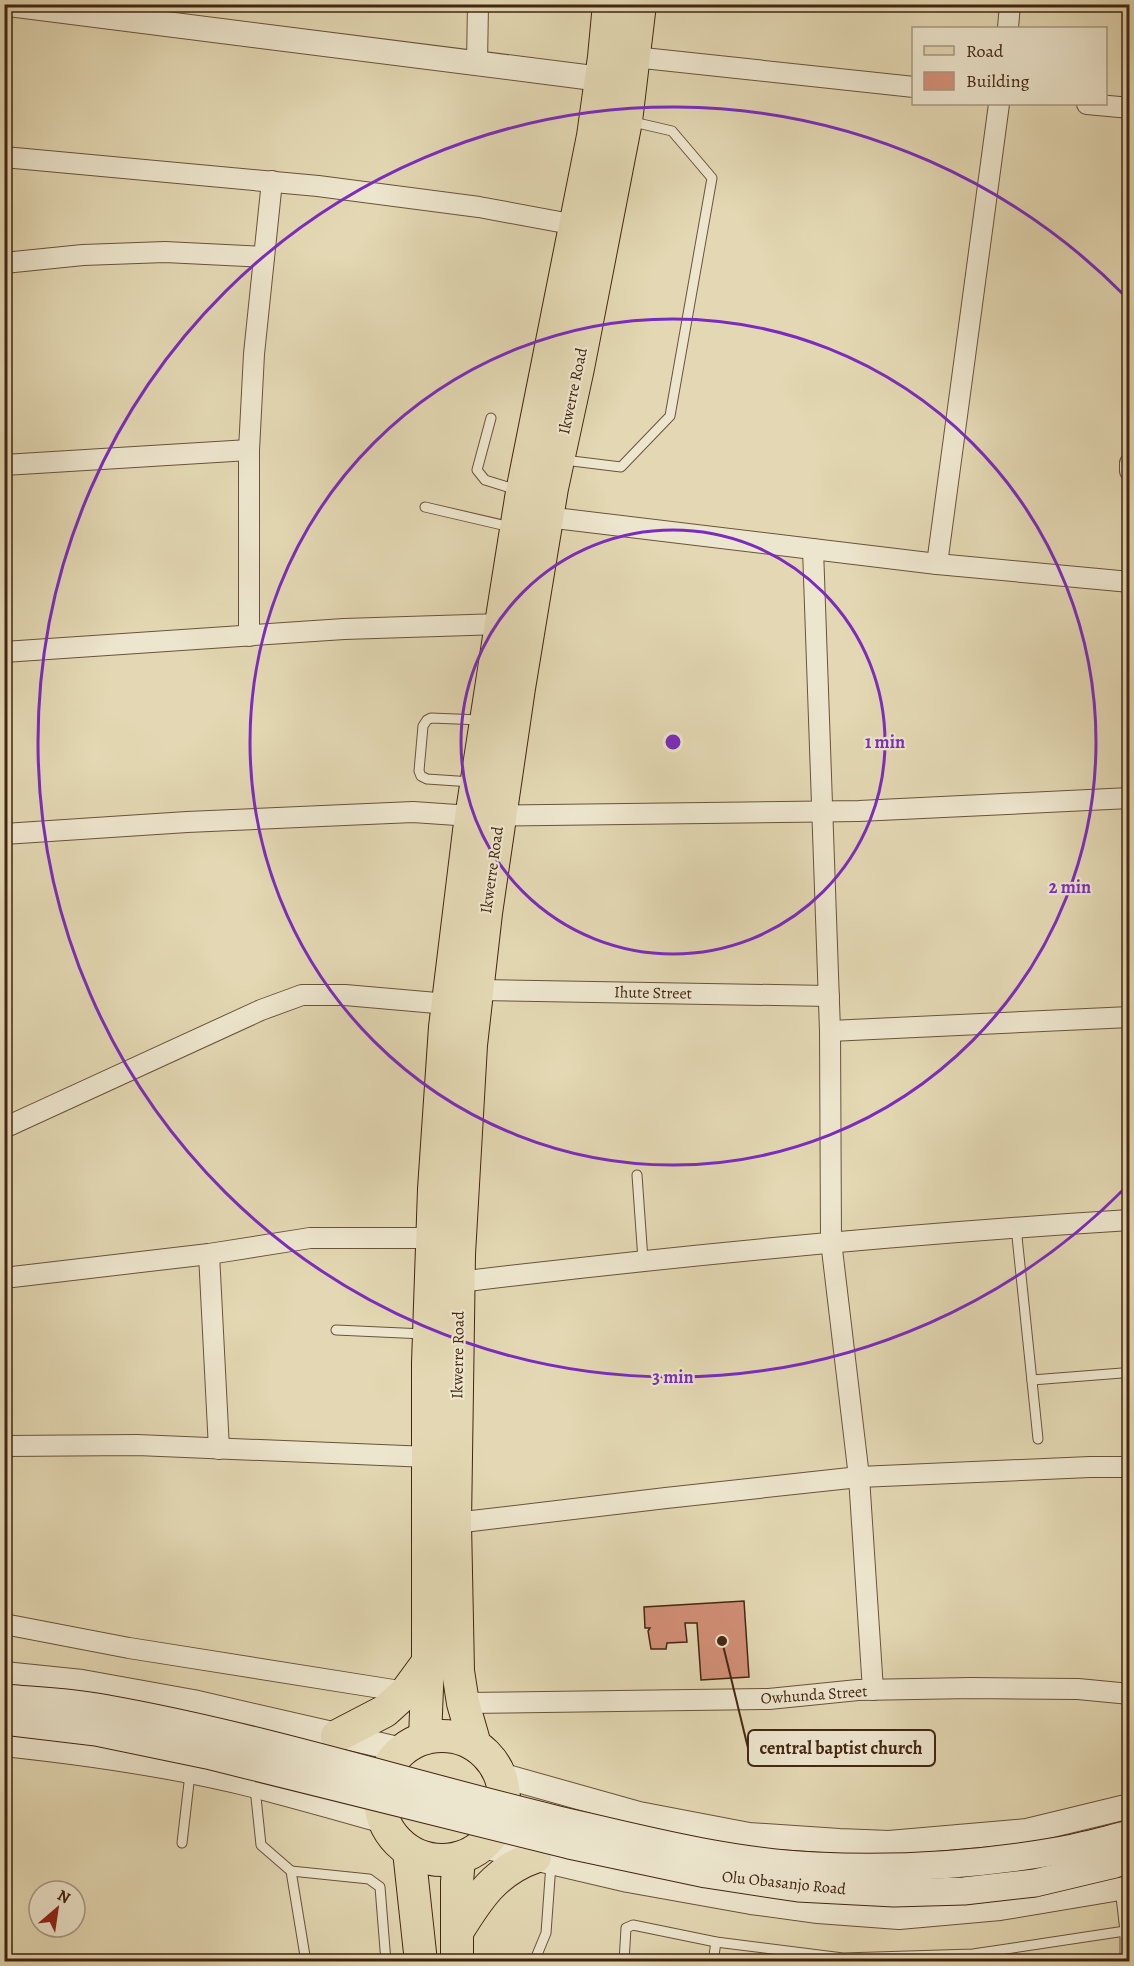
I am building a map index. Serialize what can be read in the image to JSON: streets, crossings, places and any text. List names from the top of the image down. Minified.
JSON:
{"streets":{"main road":["Ikwerre Road","Olu Obasanjo Road"],"street":["Ihute Street","Owhunda Street"]},"crossings":[["Ikwerre Road","Ihute Street"],["Ikwerre Road","Owhunda Street"]],"places":["central baptist church"],"legend":["Road","Building"],"north":"top right","rings":["1 min","2 min","3 min"]}
